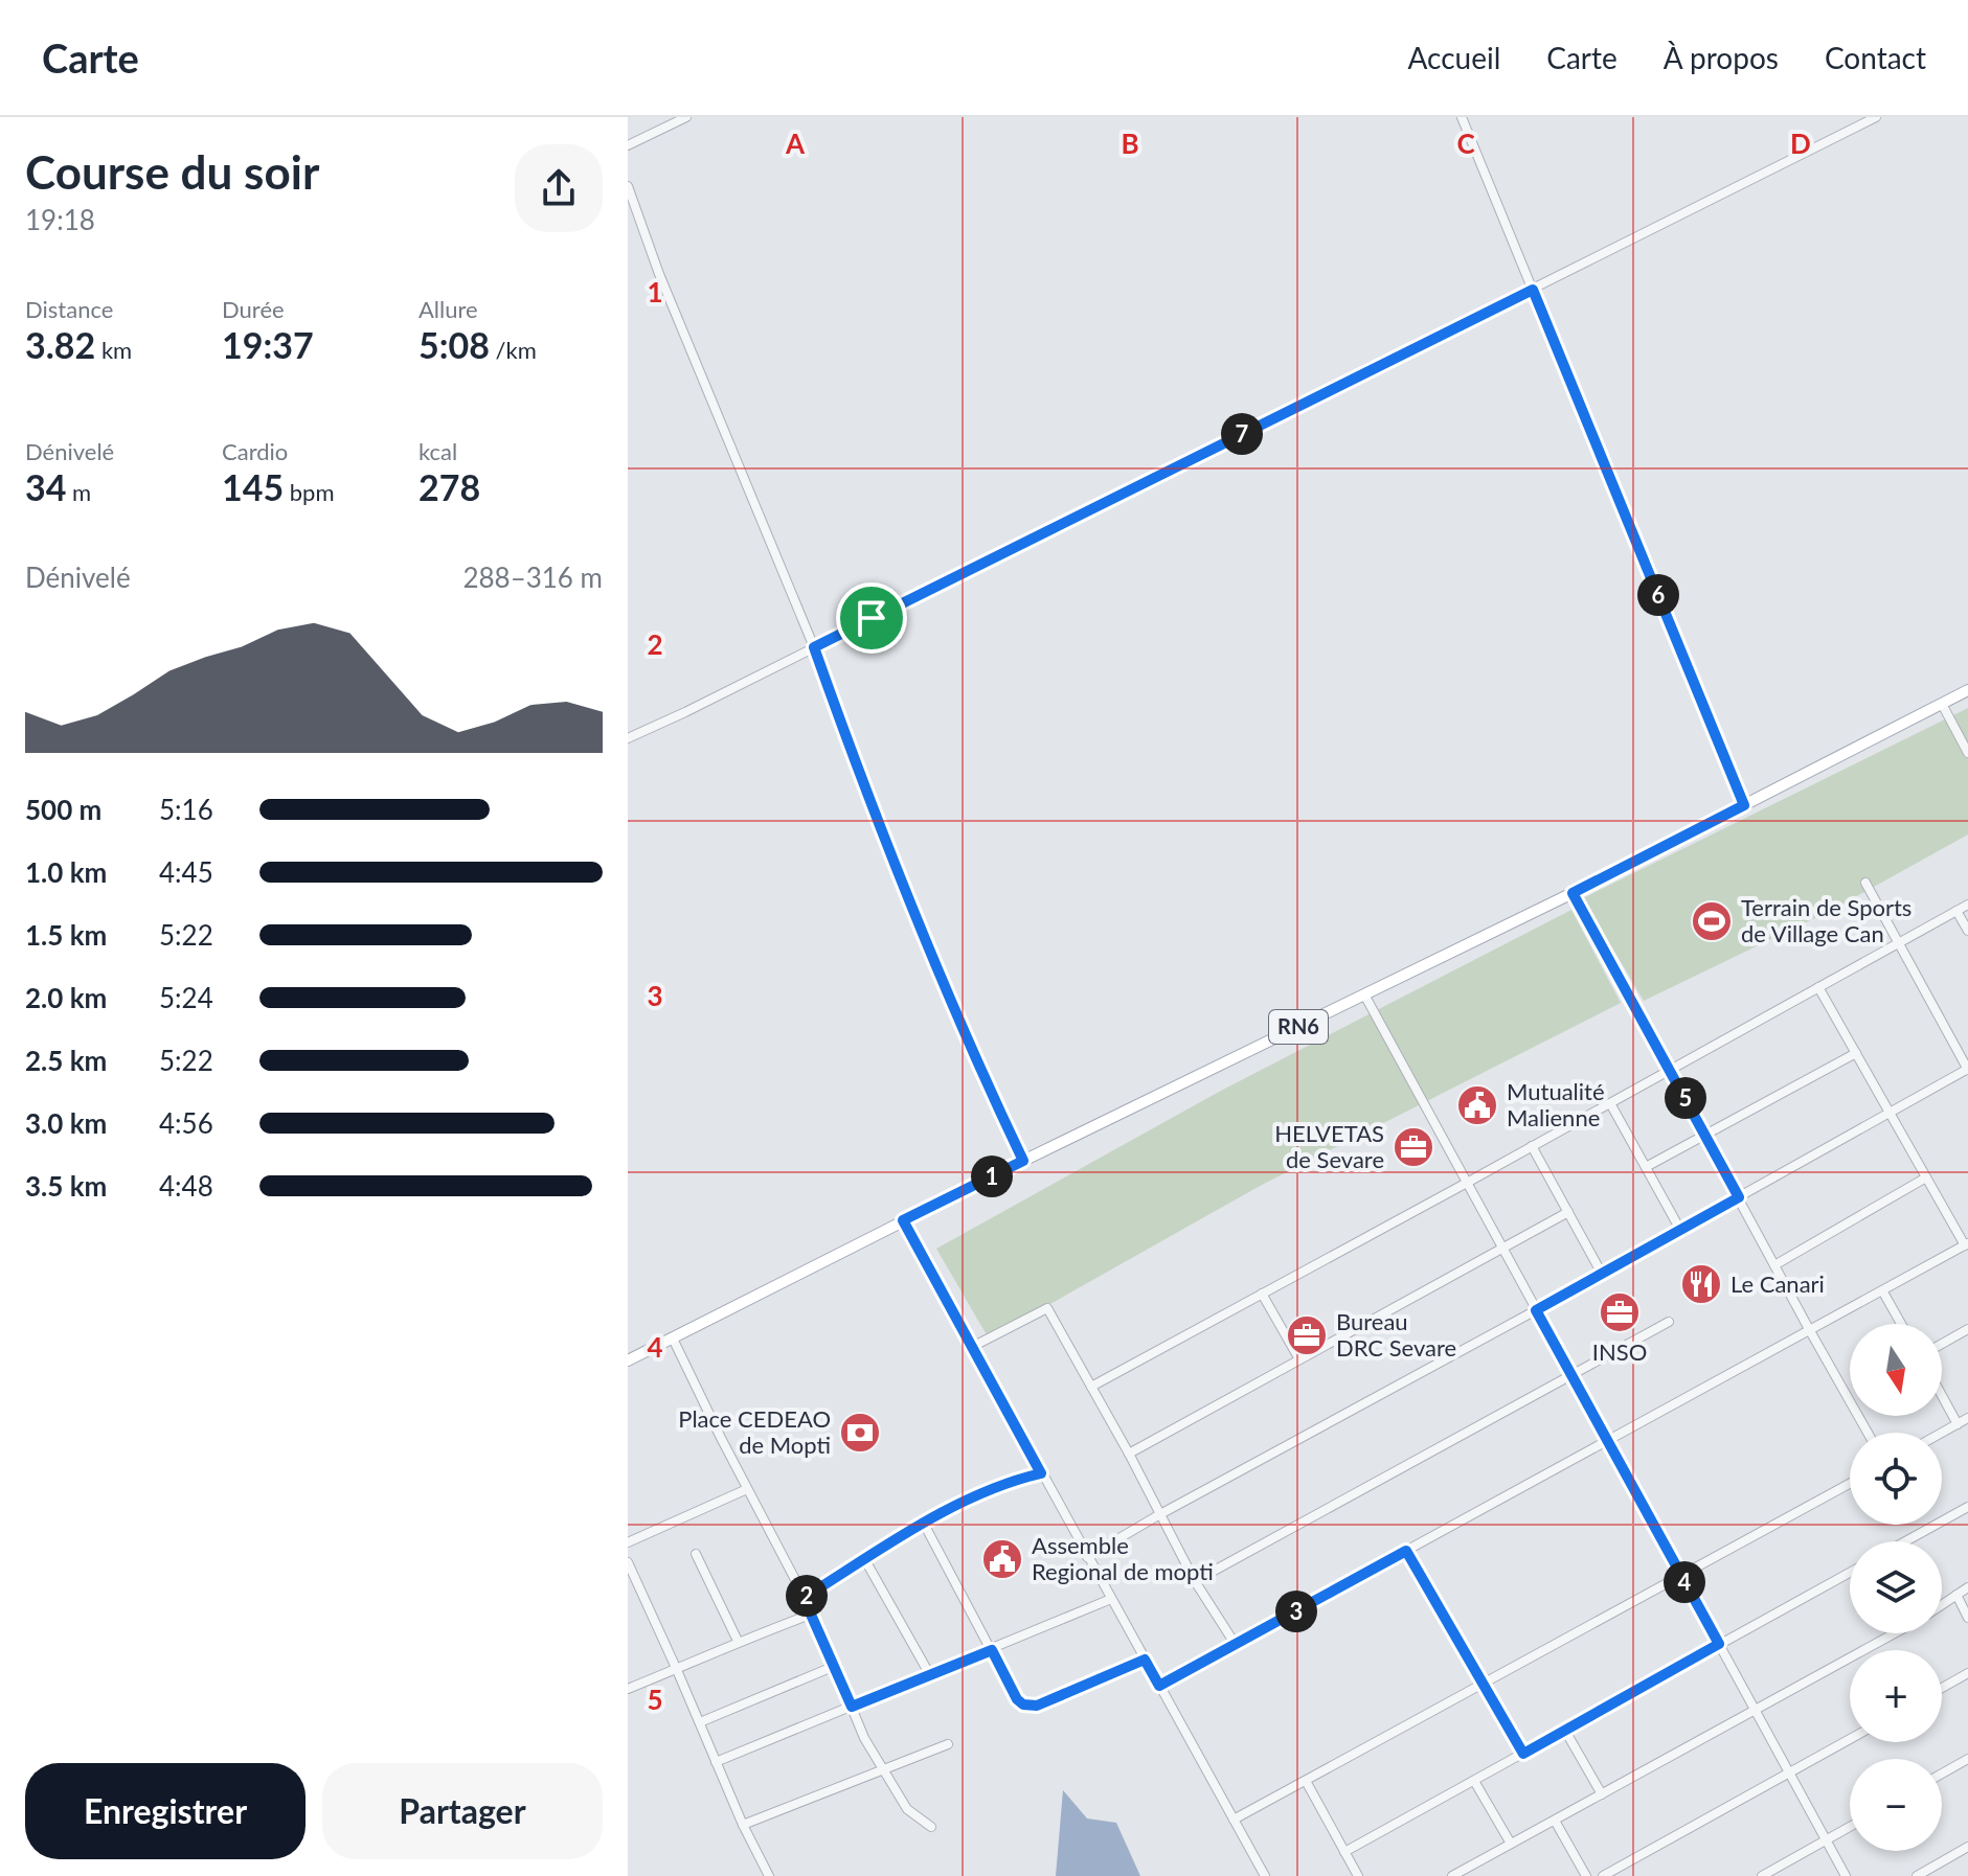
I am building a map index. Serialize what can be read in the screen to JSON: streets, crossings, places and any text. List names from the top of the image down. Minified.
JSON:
{"streets":{"main road":["RN6"]},"places":{"sports":["Terrain de Sports de Village Can"],"public building":["Mutualité Malienne","Assemble Regional de mopti"],"office":["HELVETAS de Sevare","INSO","Bureau DRC Sevare"],"restaurant":["Le Canari"],"bank":["Place CEDEAO de Mopti"]},"north":"bottom","page":{"header":"Carte","nav":["Accueil","Carte","À propos","Contact"],"heading":["Course du soir","19:18"],"stats":[["Distance","3.82 km"],["Durée","19:37"],["Allure","5:08 /km"],["Dénivelé","34 m"],["Cardio","145 bpm"],["kcal","278"]],"pins":["7","6","5","1","4","2","3"],"chart":["Dénivelé","288–316 m"],"list":[{"name":"500 m","note":"5:16"},{"name":"1.0 km","note":"4:45"},{"name":"1.5 km","note":"5:22"},{"name":"2.0 km","note":"5:24"},{"name":"2.5 km","note":"5:22"},{"name":"3.0 km","note":"4:56"},{"name":"3.5 km","note":"4:48"}],"map_buttons":["+","−"],"buttons":["Enregistrer","Partager"]},"grid":{"columns":["A","B","C","D"],"rows":["1","2","3","4","5"]}}
